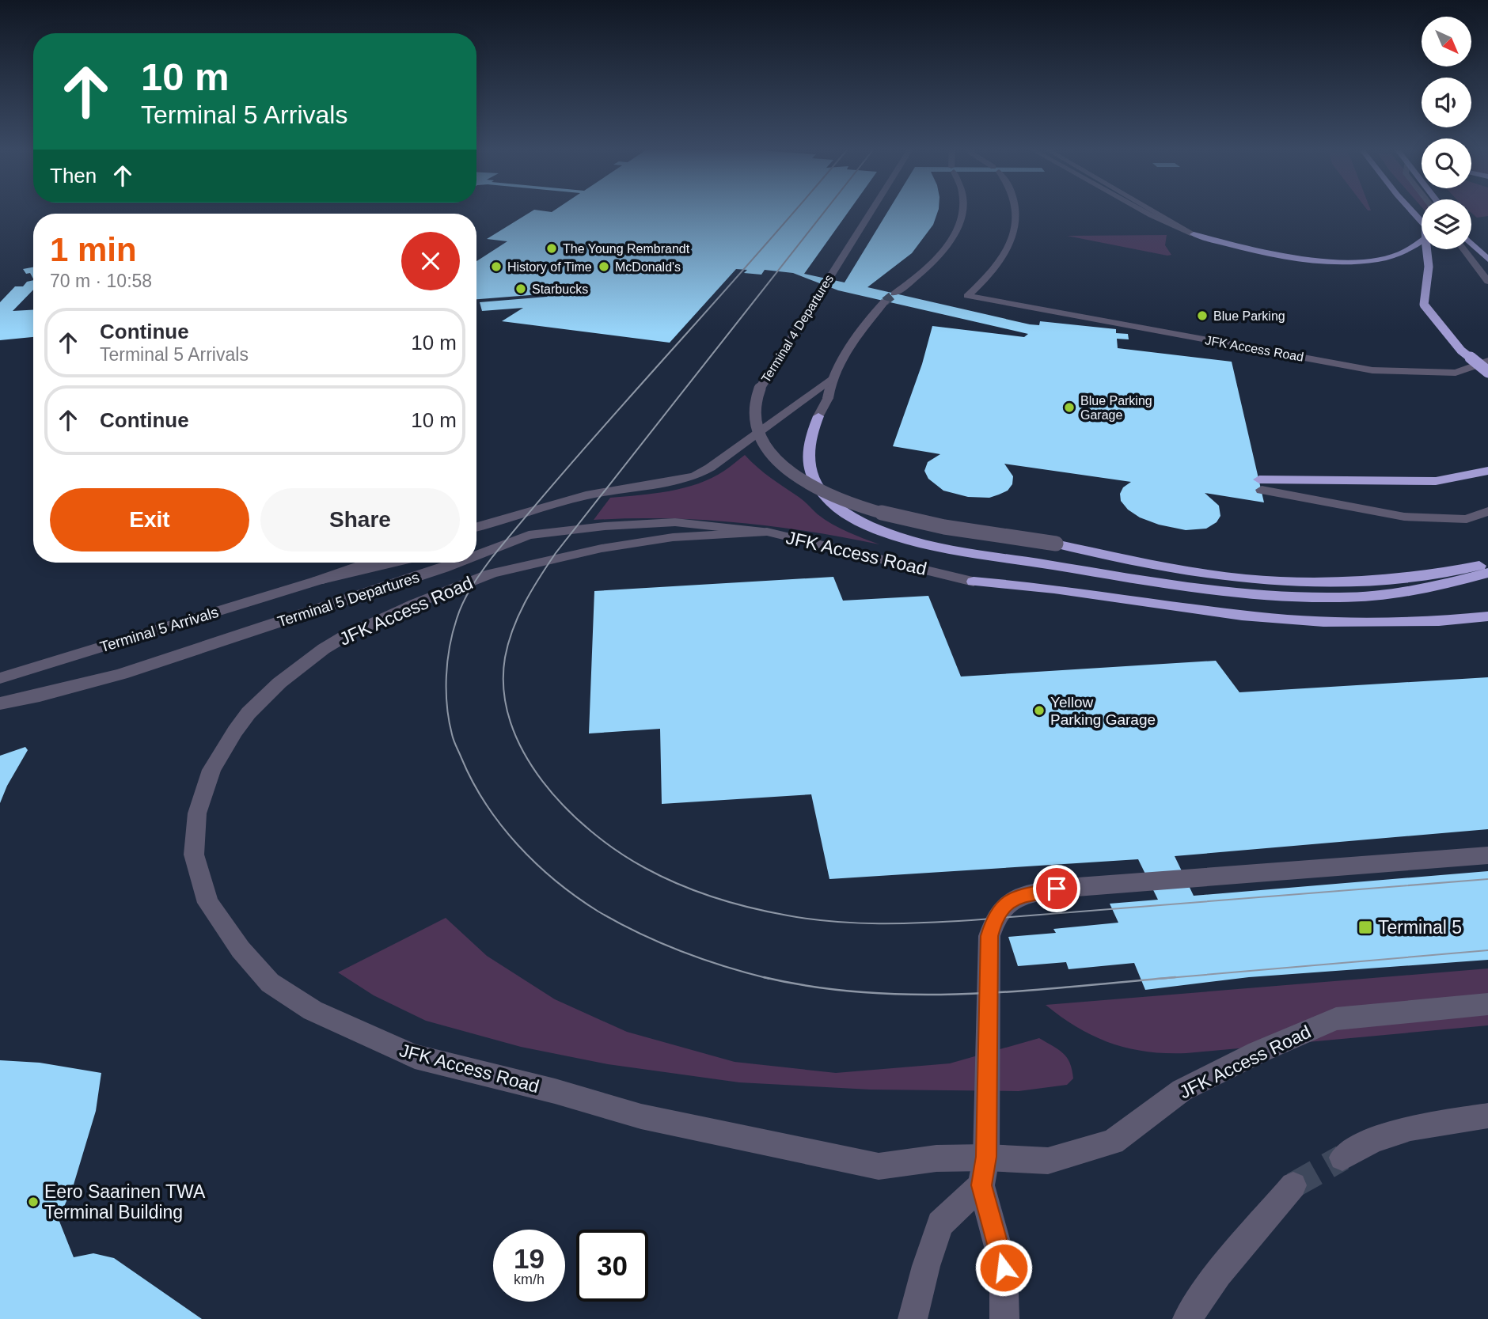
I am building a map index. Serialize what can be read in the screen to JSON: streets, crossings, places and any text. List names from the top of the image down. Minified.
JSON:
{"streets":{"street":["Terminal 4 Departures","JFK Access Road","Terminal 5 Departures","Terminal 5 Arrivals"]},"crossings":[["JFK Access Road","Terminal 5 Departures"]],"places":{"other":["The Young Rembrandt","History of Time","McDonald's","Starbucks","Blue Parking","Blue Parking Garage","Yellow Parking Garage","Eero Saarinen TWA Terminal Building"],"transit":["Terminal 5"]},"north":"bottom right","page":{"turn":["10 m","Terminal 5 Arrivals"],"then":"Then","heading":["1 min","70 m · 10:58"],"list":[{"name":"Continue","note":"Terminal 5 Arrivals","value":"10 m"},{"name":"Continue","value":"10 m"}],"buttons":["Exit","Share"],"speed":"19 km/h","limit":"30"}}
